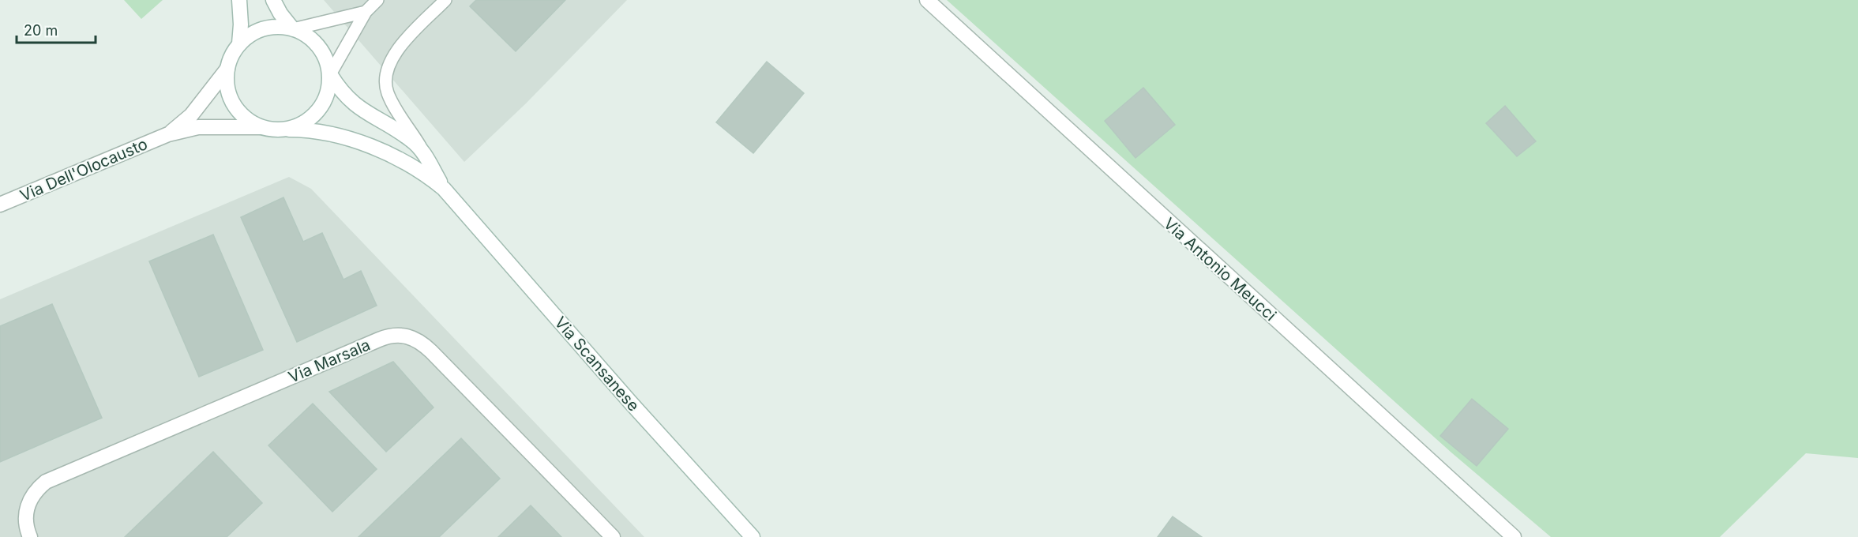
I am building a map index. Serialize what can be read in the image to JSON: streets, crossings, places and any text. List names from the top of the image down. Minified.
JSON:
{"streets":{"street":["Via Dell'Olocausto","Via Antonio Meucci","Via Marsala","Via Scansanese"]},"crossings":[["Via Dell'Olocausto","Via Scansanese"]],"scale_bar":"20 m"}
